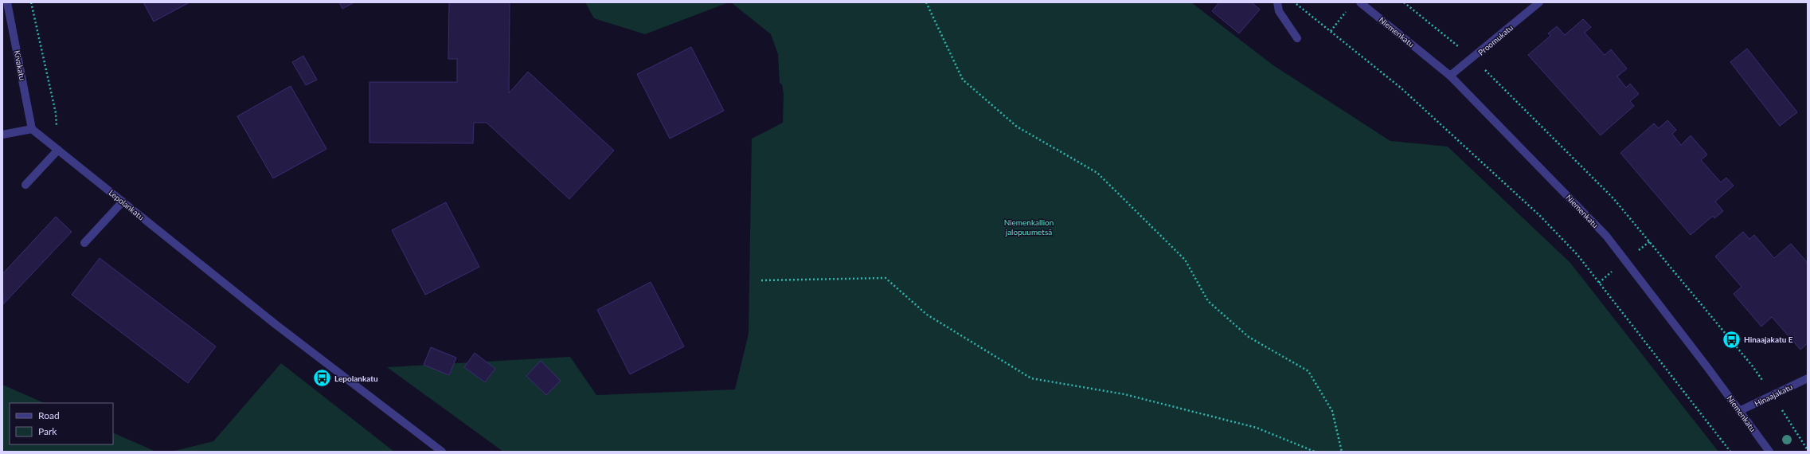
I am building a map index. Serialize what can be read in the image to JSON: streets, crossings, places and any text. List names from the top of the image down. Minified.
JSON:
{"streets":{"street":["Niemenkatu","Proomukatu","Kivakatu","Lepolankatu","Hinaajakatu"]},"crossings":[["Niemenkatu","Proomukatu"],["Niemenkatu","Hinaajakatu"],["Kivakatu","Lepolankatu"]],"parks":["Niemenkallion jalopuumetsä"],"places":{"bus stop":["Hinaajakatu E","Lepolankatu"]},"legend":["Road","Park"]}
